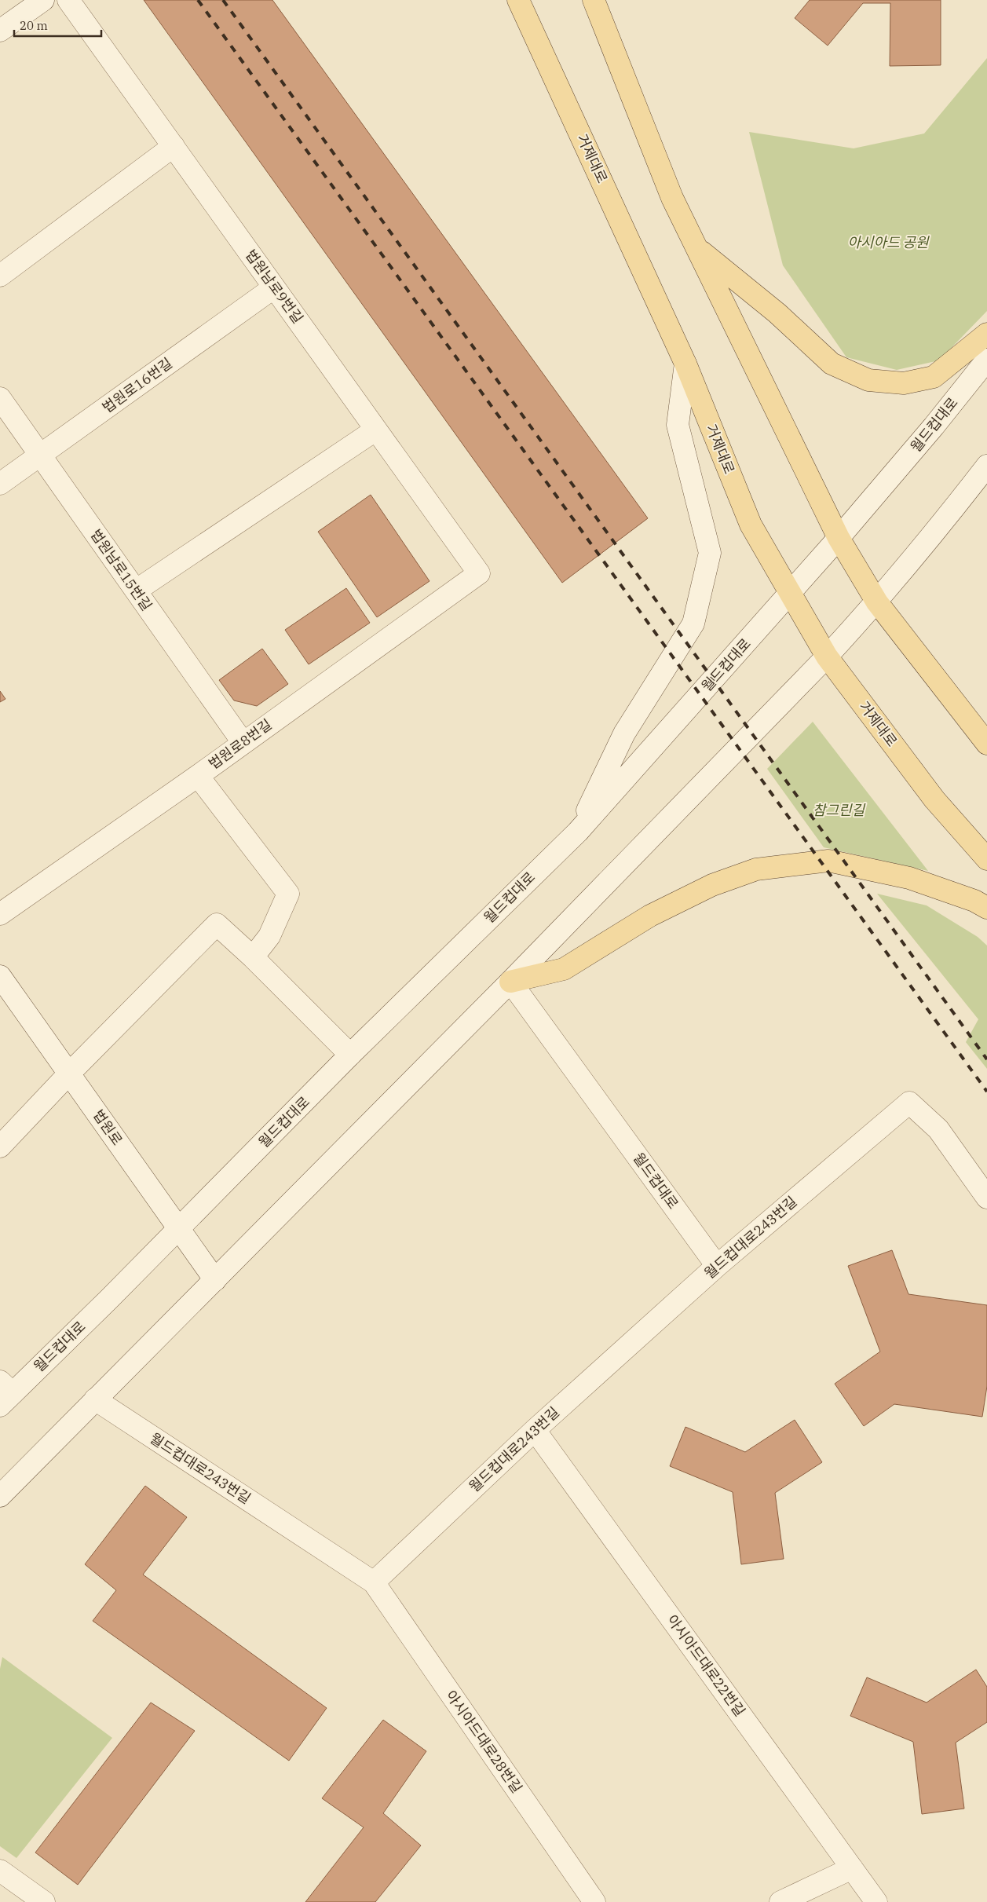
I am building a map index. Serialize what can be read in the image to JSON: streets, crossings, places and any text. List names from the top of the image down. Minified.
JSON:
{"streets":{"main road":["거제대로"],"street":["법원남로9번길","법원로16번길","월드컵대로","법원남로15번길","법원로8번길","법원로","월드컵대로243번길","아시아드대로22번길","아시아드대로28번길"]},"crossings":[["거제대로","월드컵대로"],["법원남로9번길","법원로16번길"],["법원남로9번길","법원로8번길"],["법원로16번길","법원남로15번길"],["월드컵대로","법원로"],["월드컵대로","월드컵대로243번길"],["법원남로15번길","법원로8번길"],["월드컵대로243번길","아시아드대로22번길"],["월드컵대로243번길","아시아드대로28번길"]],"parks":["아시아드 공원","참그린길"],"scale_bar":"20 m"}
